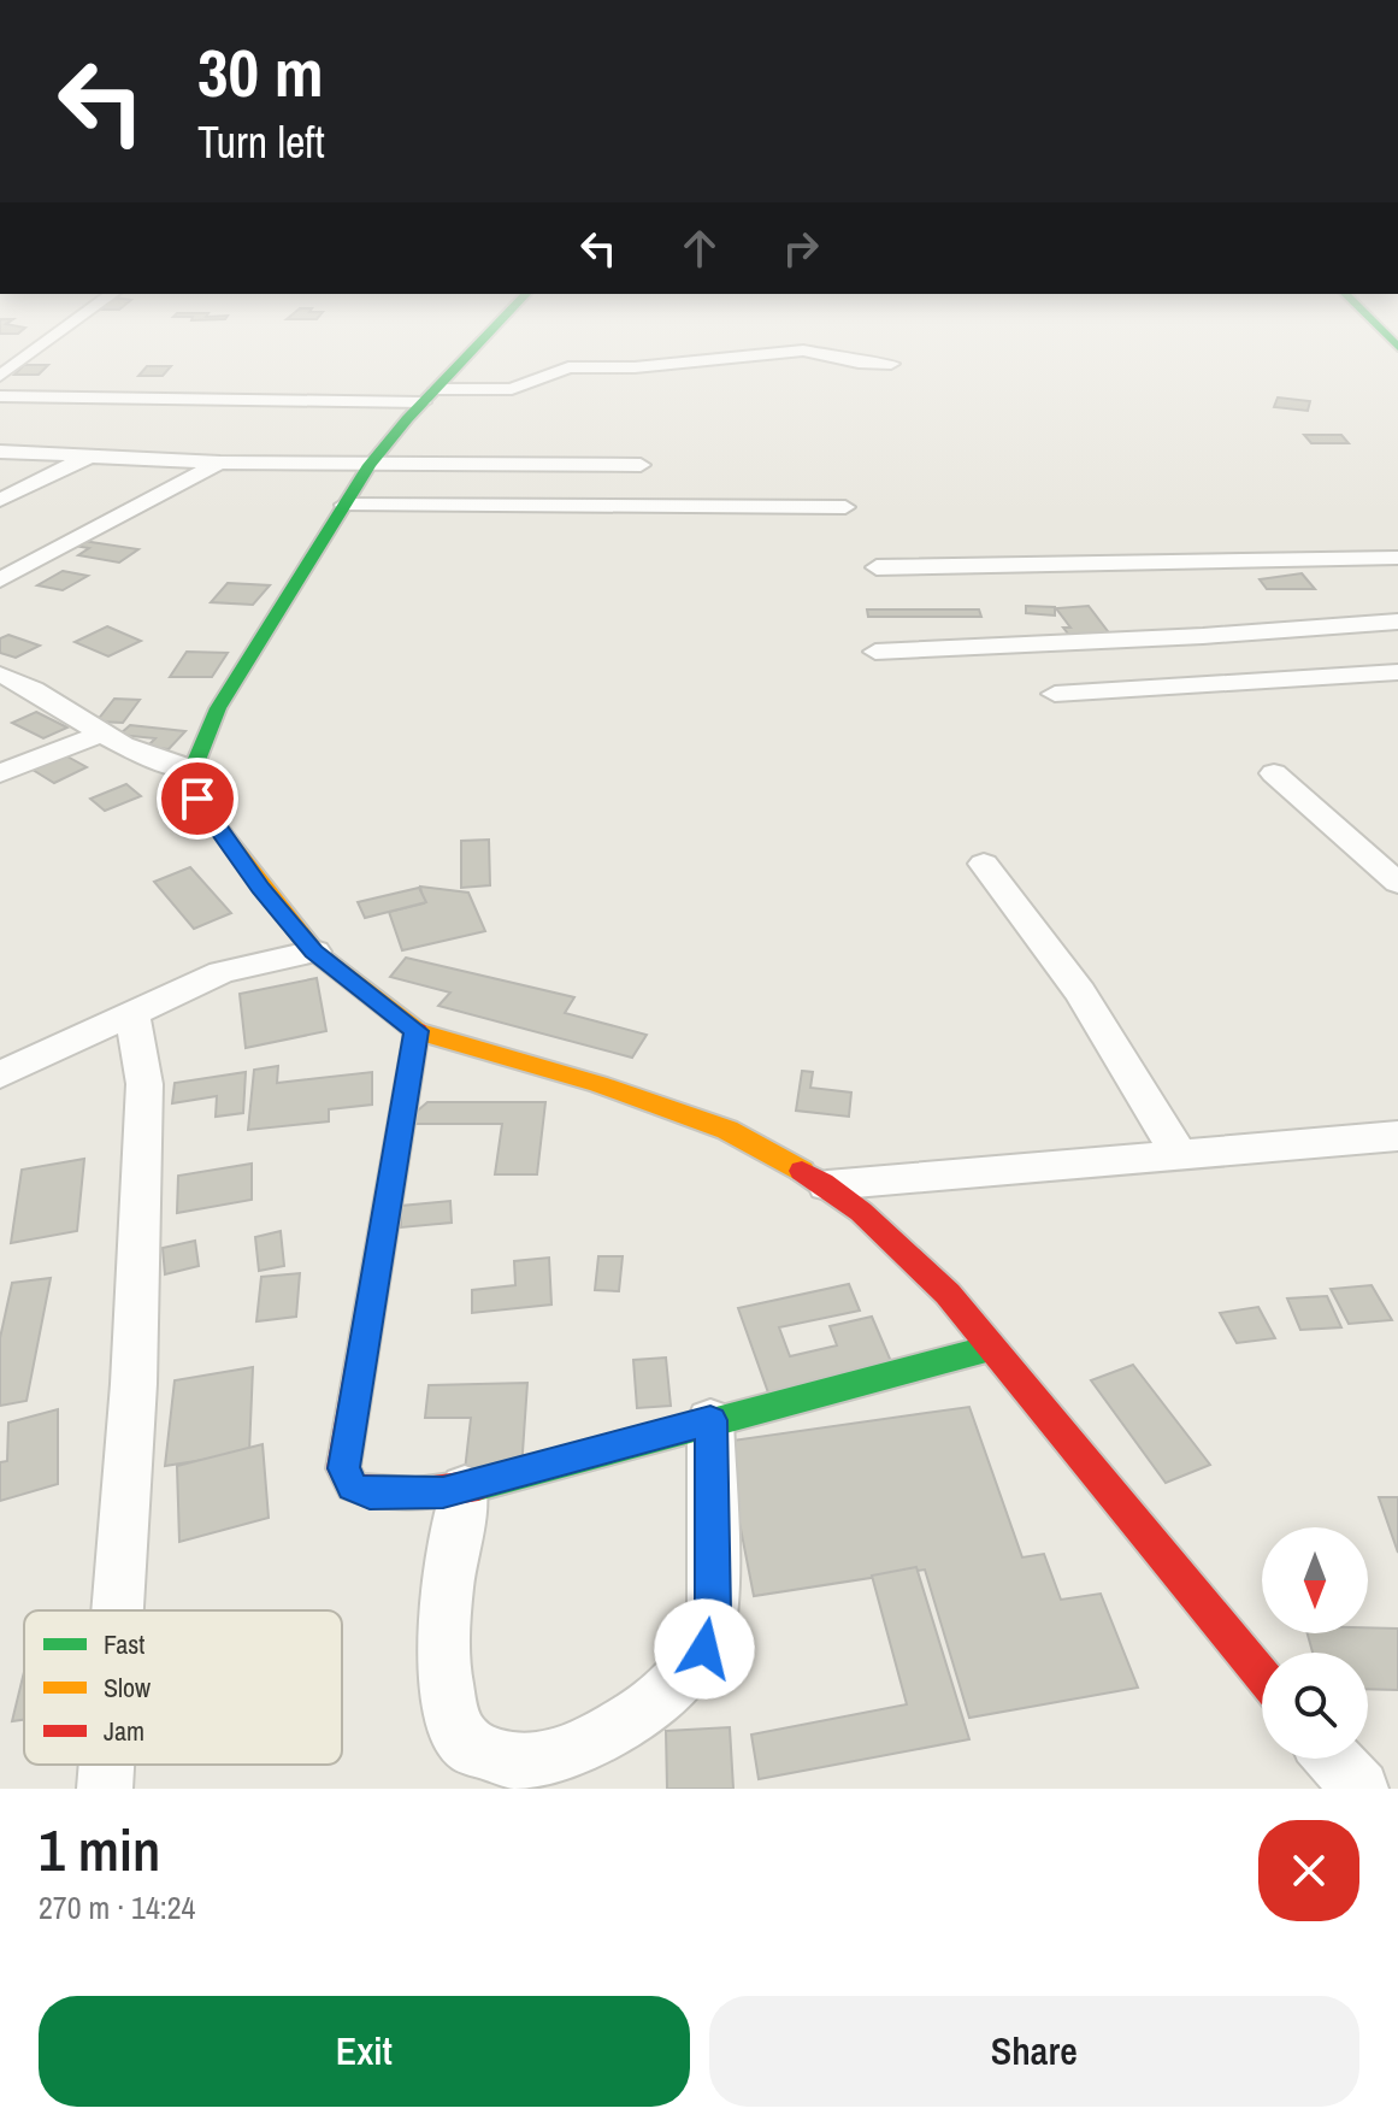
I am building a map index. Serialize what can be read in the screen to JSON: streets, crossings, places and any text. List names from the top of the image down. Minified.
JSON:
{"legend":["Fast","Slow","Jam"],"north":"bottom","page":{"turn":["30 m","Turn left"],"heading":["1 min","270 m · 14:24"],"buttons":["Exit","Share"]}}
